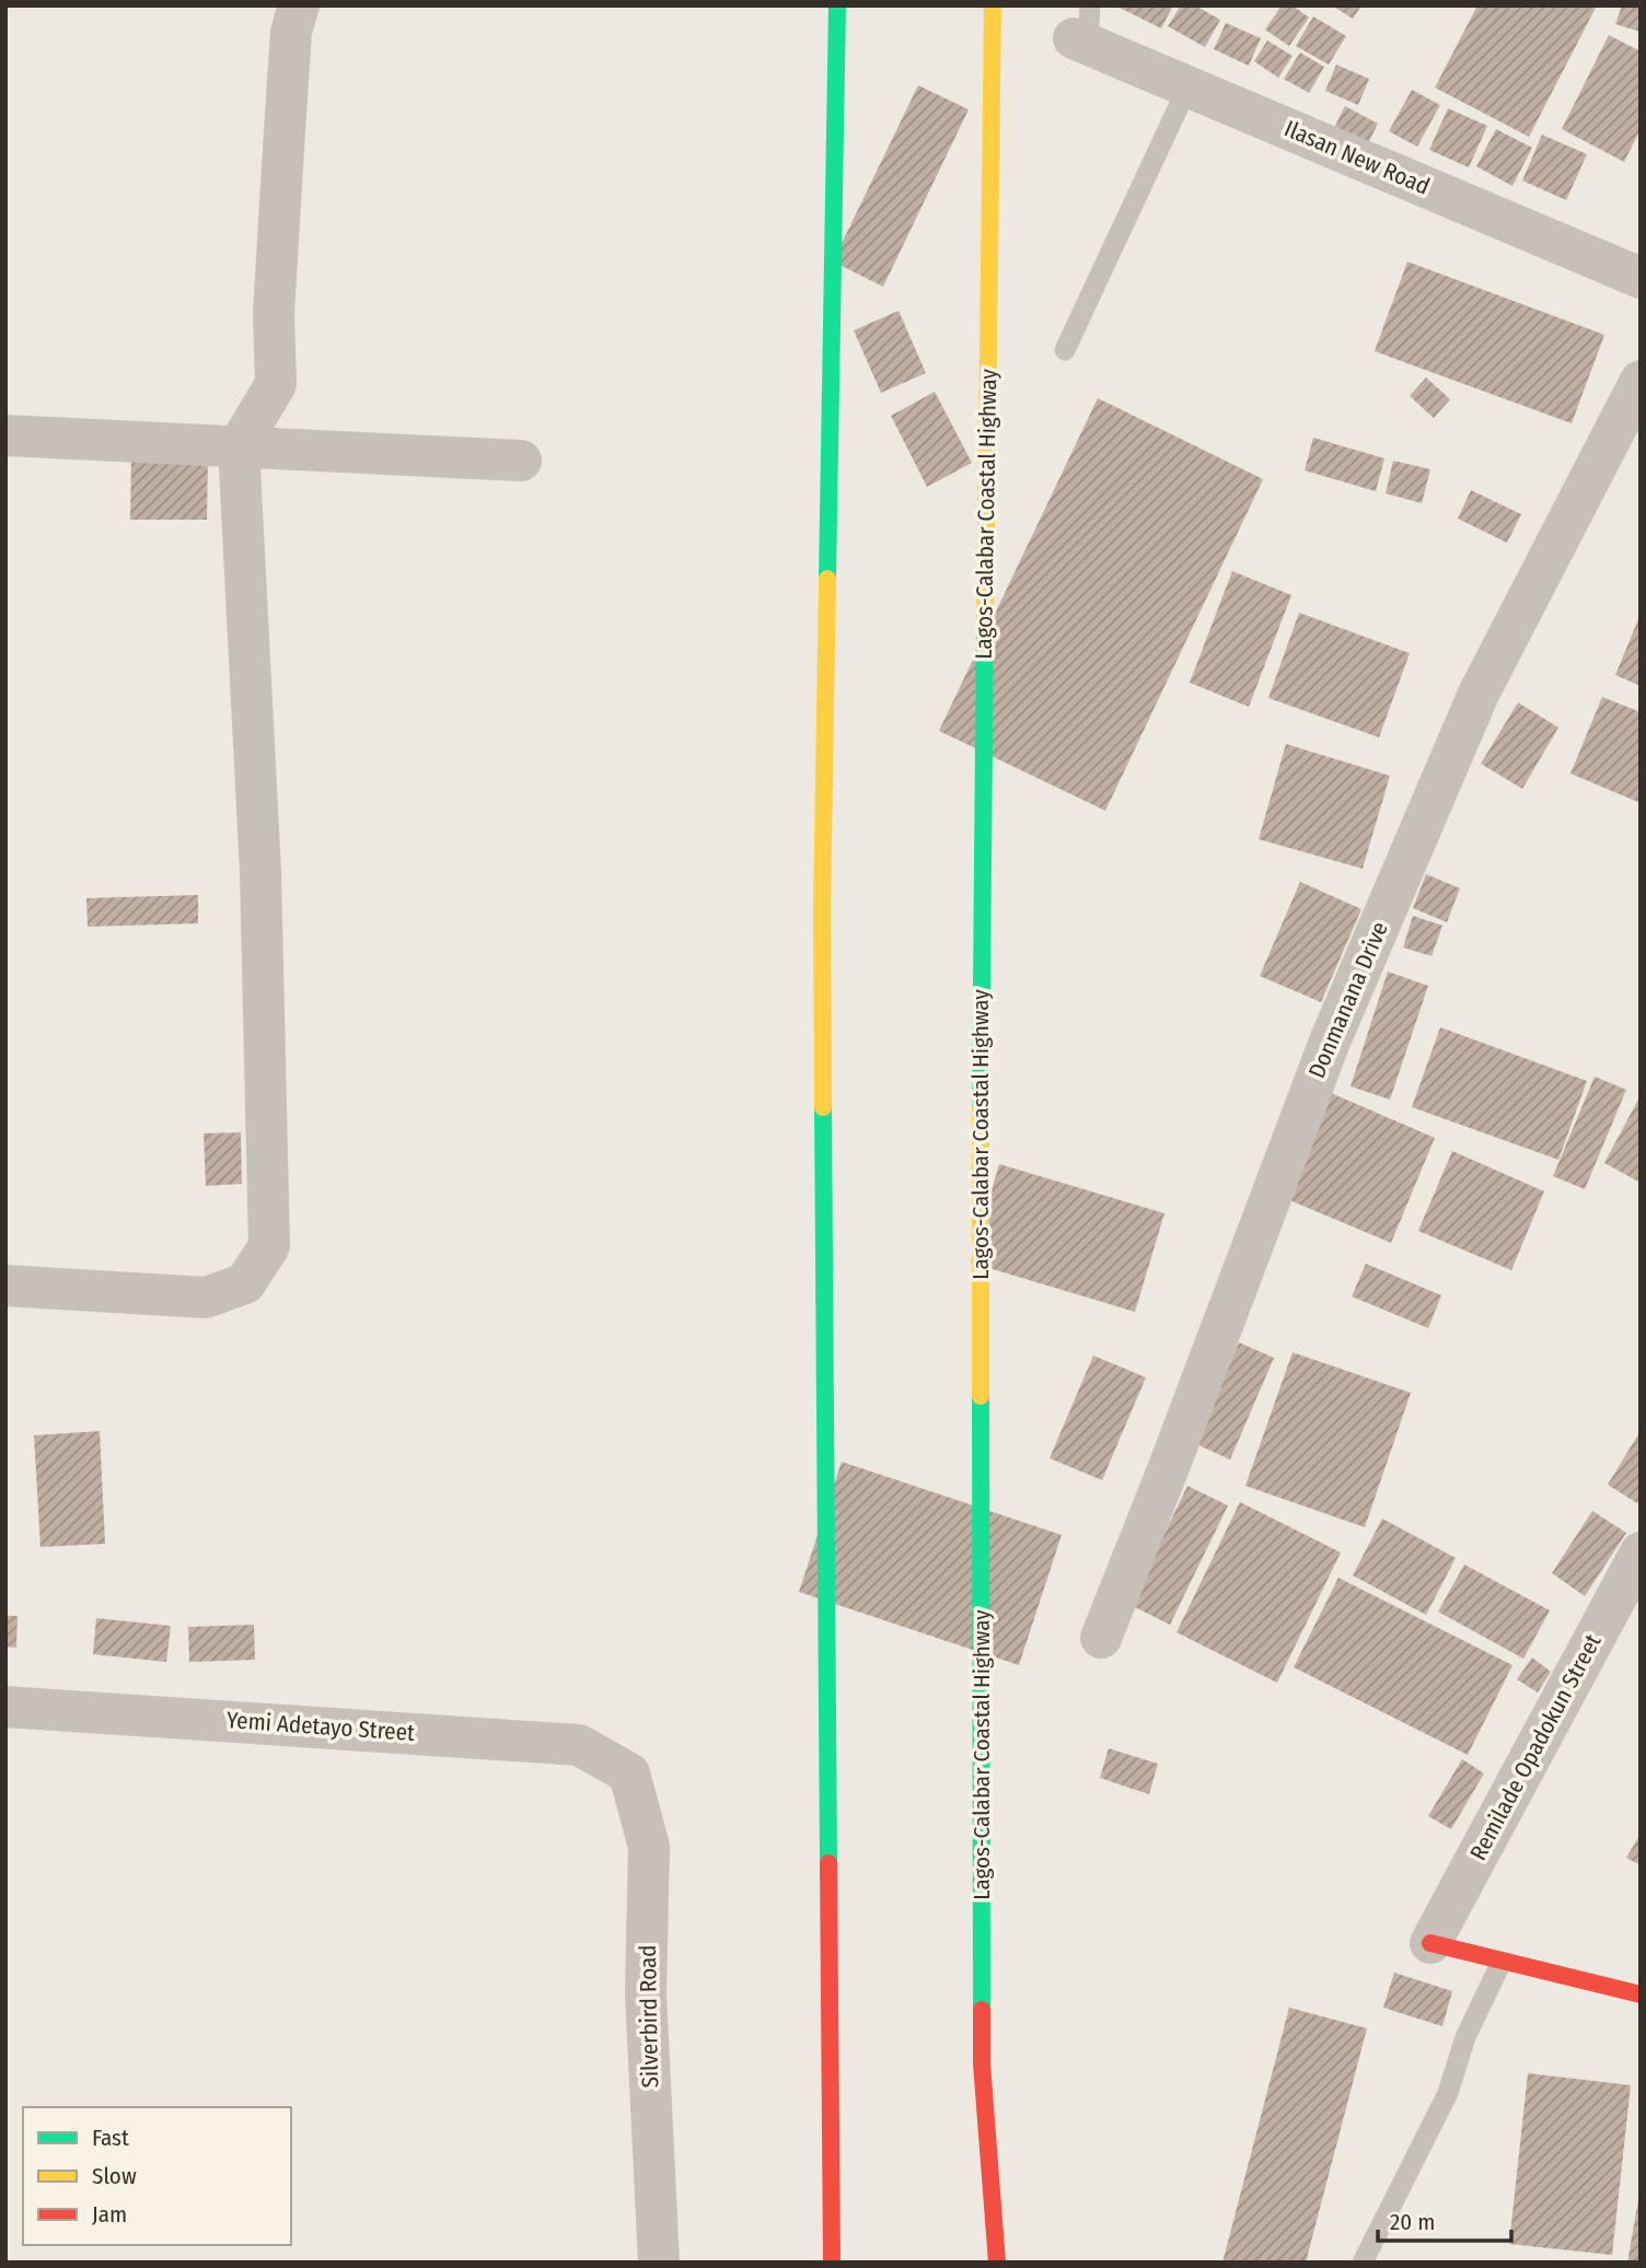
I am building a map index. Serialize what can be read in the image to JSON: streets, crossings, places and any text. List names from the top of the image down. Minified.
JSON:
{"streets":{"main road":["Lagos-Calabar Coastal Highway"],"street":["Ilasan New Road","Donmanana Drive","Yemi Adetayo Street","Remilade Opadokun Street","Silverbird Road"]},"crossings":[["Yemi Adetayo Street","Silverbird Road"]],"legend":["Fast","Slow","Jam"],"scale_bar":"20 m"}
